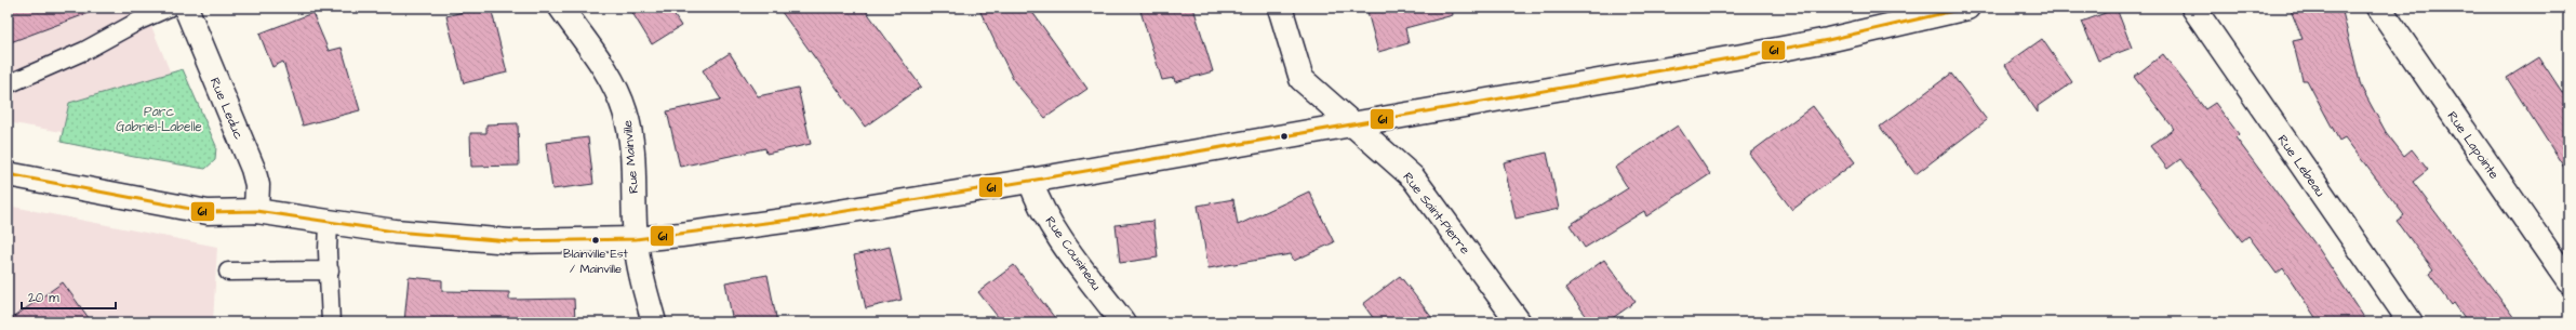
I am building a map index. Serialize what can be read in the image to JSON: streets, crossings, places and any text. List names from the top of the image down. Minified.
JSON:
{"streets":{"street":["Rue Leduc","Rue Lapointe","Rue Mainville","Rue Lebeau","Rue Saint-Pierre","Rue Cousineau"]},"parks":["Parc Gabriel-Labelle"],"places":["Blainville Est / Mainville"],"lines":["transit line 61"],"scale_bar":"20 m"}
